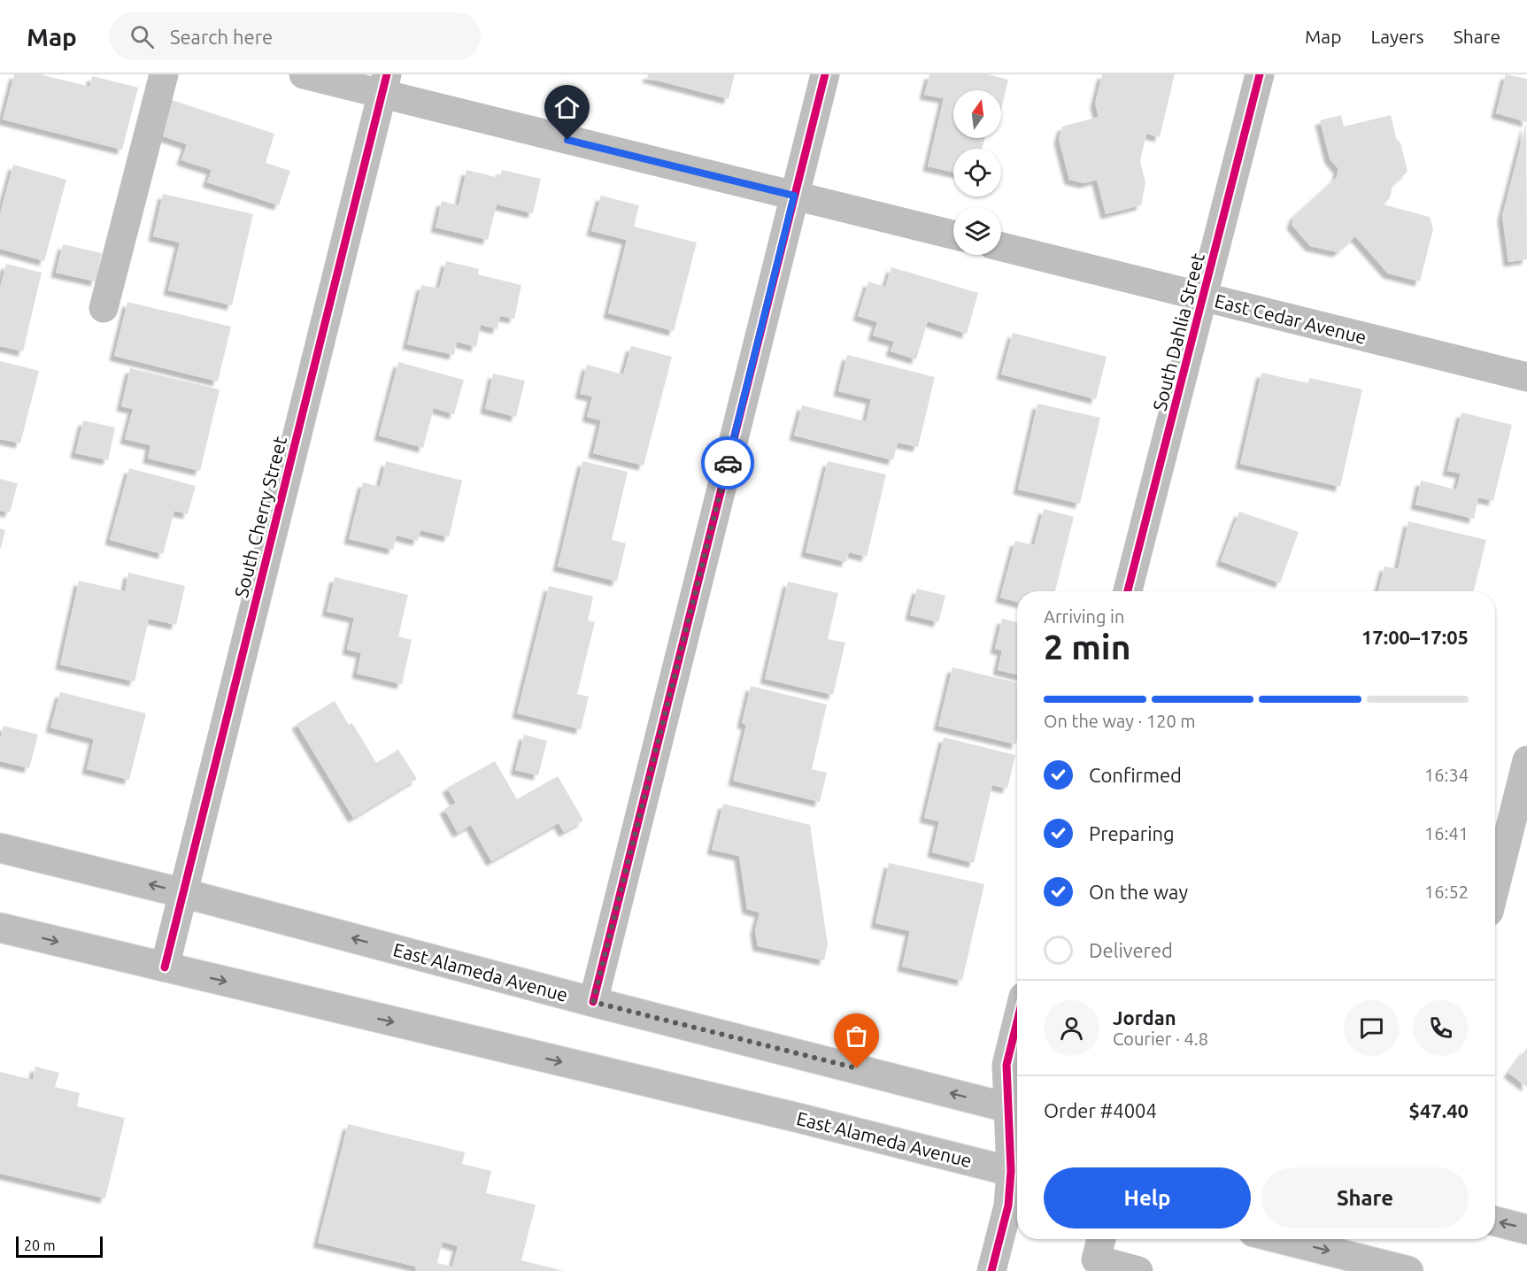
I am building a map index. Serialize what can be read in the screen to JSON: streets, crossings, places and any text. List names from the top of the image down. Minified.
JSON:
{"streets":{"street":["East Cedar Avenue","South Dahlia Street","South Cherry Street","East Alameda Avenue"]},"crossings":[["East Cedar Avenue","South Dahlia Street"],["South Cherry Street","East Alameda Avenue"]],"scale_bar":"20 m","north":"top","page":{"header":"Map","search":"Search here","nav":["Map","Layers","Share"],"heading":["2 min","Arriving in","17:00–17:05"],"panel":["Jordan","Courier · 4.8","Order #4004","$47.40"],"bar":"On the way · 120 m","list":[["Confirmed","16:34"],["Preparing","16:41"],["On the way","16:52"],"Delivered"],"buttons":["Help","Share"],"scale":"20 m"}}
